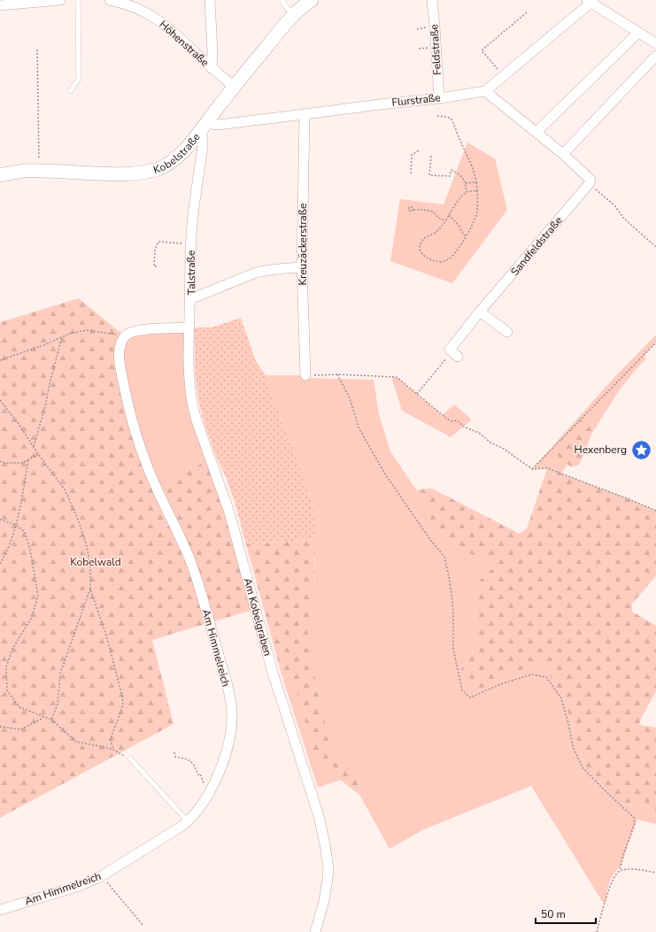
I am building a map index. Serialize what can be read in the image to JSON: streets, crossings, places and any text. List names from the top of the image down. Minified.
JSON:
{"streets":{"street":["Höhenstraße","Feldstraße","Flurstraße","Kobelstraße","Kreuzäckerstraße","Sandfeldstraße","Talstraße","Am Kobelgraben","Am Himmelreich"]},"crossings":[["Höhenstraße","Kobelstraße"],["Feldstraße","Flurstraße"],["Flurstraße","Kobelstraße"],["Flurstraße","Kreuzäckerstraße"],["Flurstraße","Talstraße"],["Kobelstraße","Talstraße"],["Kreuzäckerstraße","Talstraße"],["Talstraße","Am Kobelgraben"]],"parks":["Kobelwald"],"places":{"place":["Hexenberg"]},"scale_bar":"50 m"}
